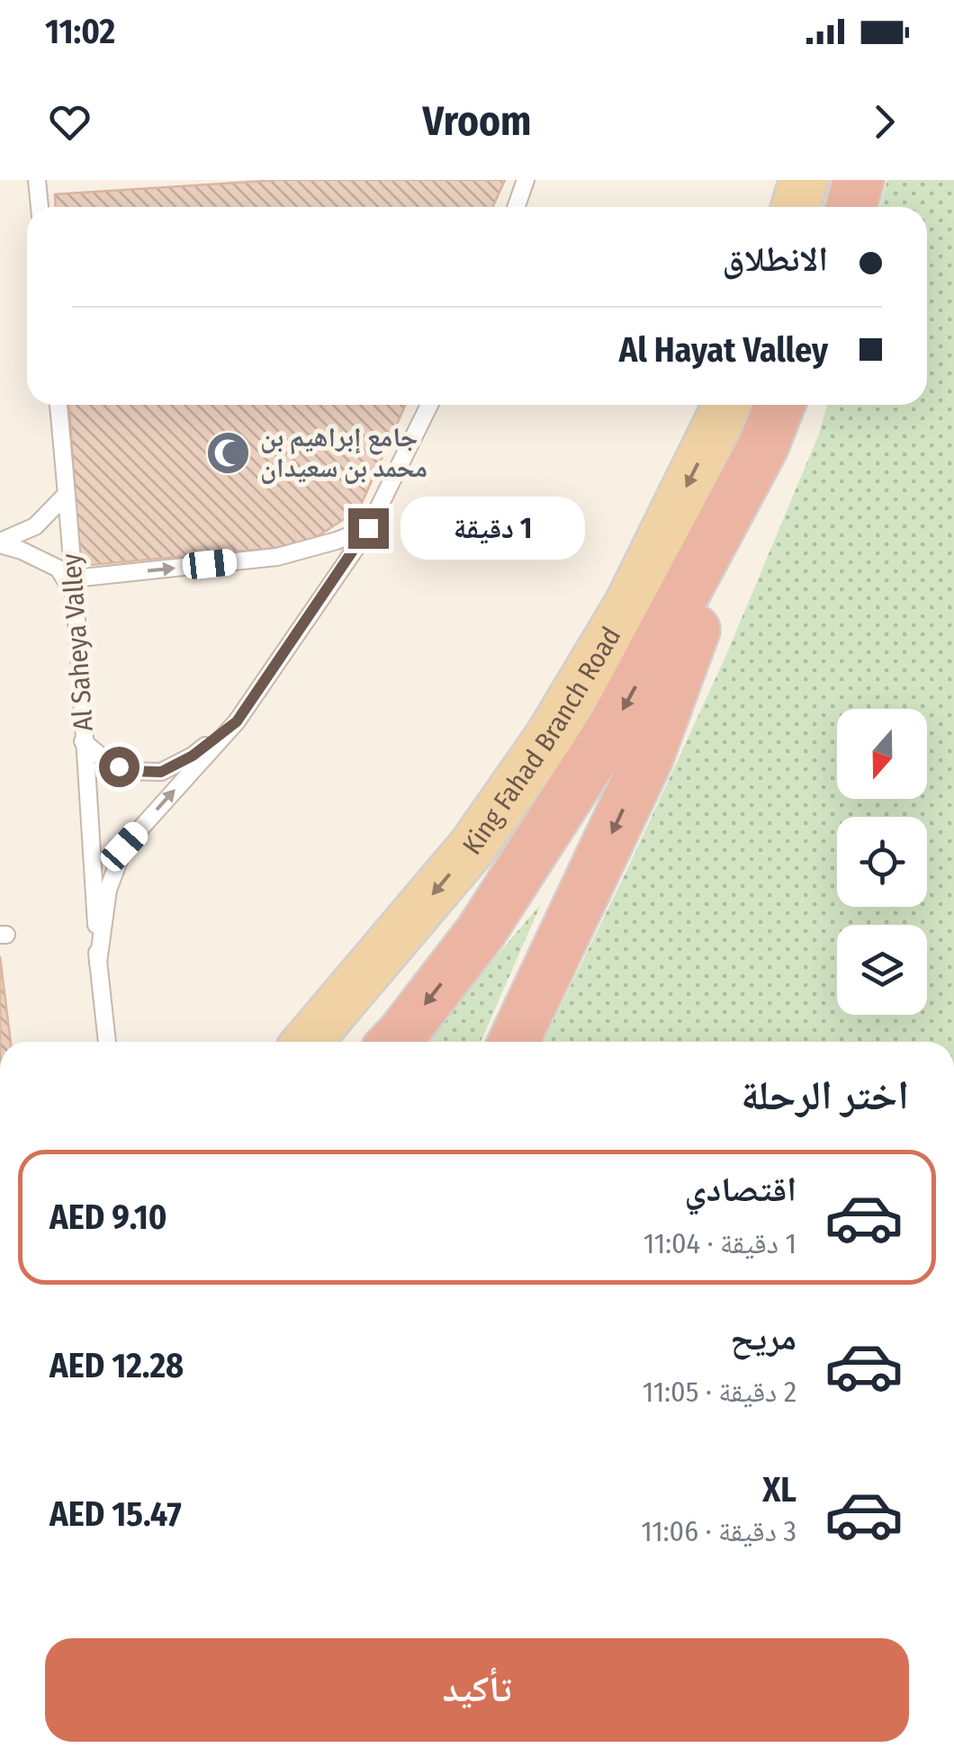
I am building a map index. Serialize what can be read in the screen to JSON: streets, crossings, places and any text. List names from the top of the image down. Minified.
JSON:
{"streets":{"main road":["King Fahad Branch Road"],"lane":["Al Saheya Valley"]},"one_way":["King Fahad Branch Road"],"places":{"mosque":["جامع إبراهيم بن محمد بن سعيدان"]},"north":"bottom","page":{"status":"11:02","header":"Vroom","banner":["الانطلاق","Al Hayat Valley"],"bubble":"1 دقيقة","heading":"اختر الرحلة","list":[{"name":"اقتصادي","note":"1 دقيقة · 11:04","value":"AED 9.10"},{"name":"مريح","note":"2 دقيقة · 11:05","value":"AED 12.28"},{"name":"XL","note":"3 دقيقة · 11:06","value":"AED 15.47"}],"buttons":"تأكيد"}}
